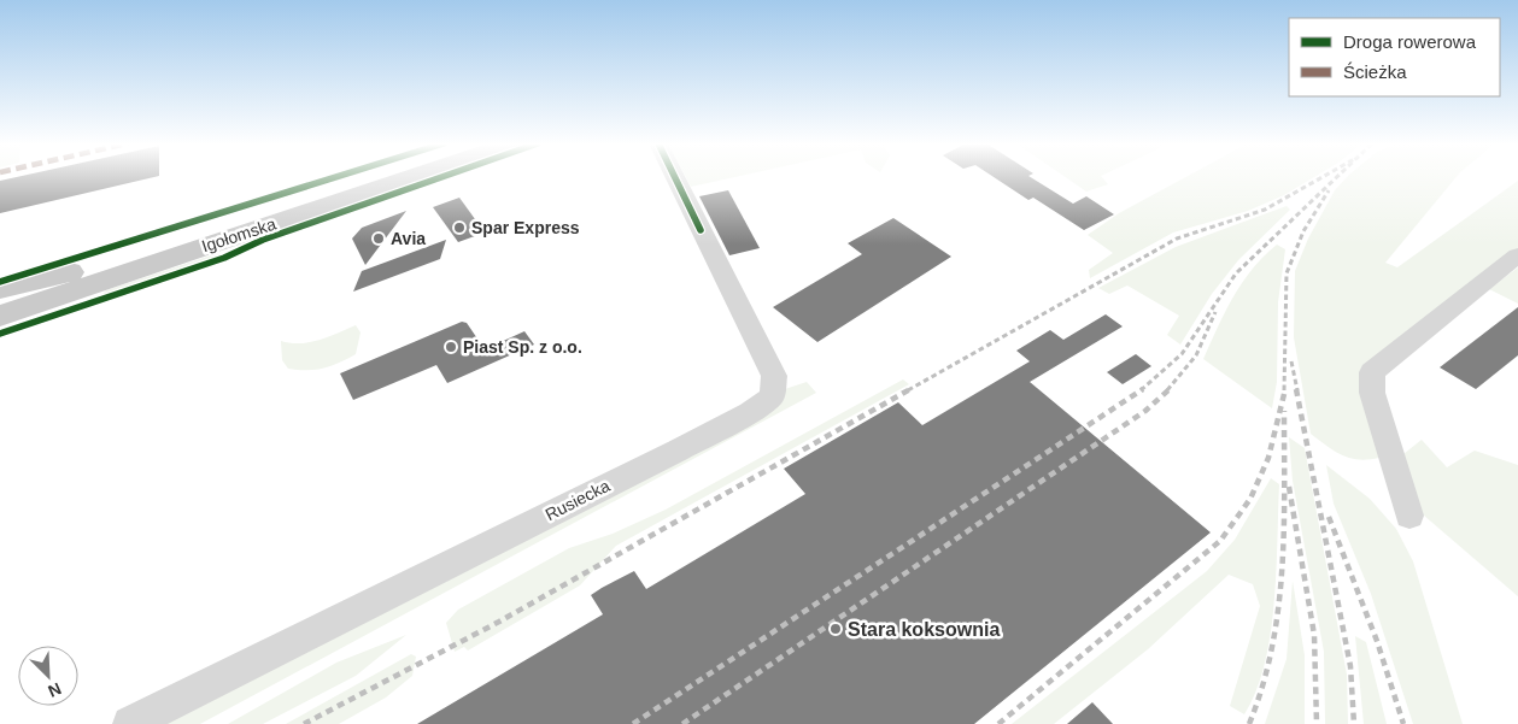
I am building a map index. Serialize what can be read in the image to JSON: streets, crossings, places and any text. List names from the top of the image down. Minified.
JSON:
{"streets":{"main road":["Igołomska"],"street":["Rusiecka"]},"places":["Spar Express","Avia","Piast Sp. z o.o.","Stara koksownia"],"legend":["Droga rowerowa","Ścieżka"],"north":"bottom right"}
